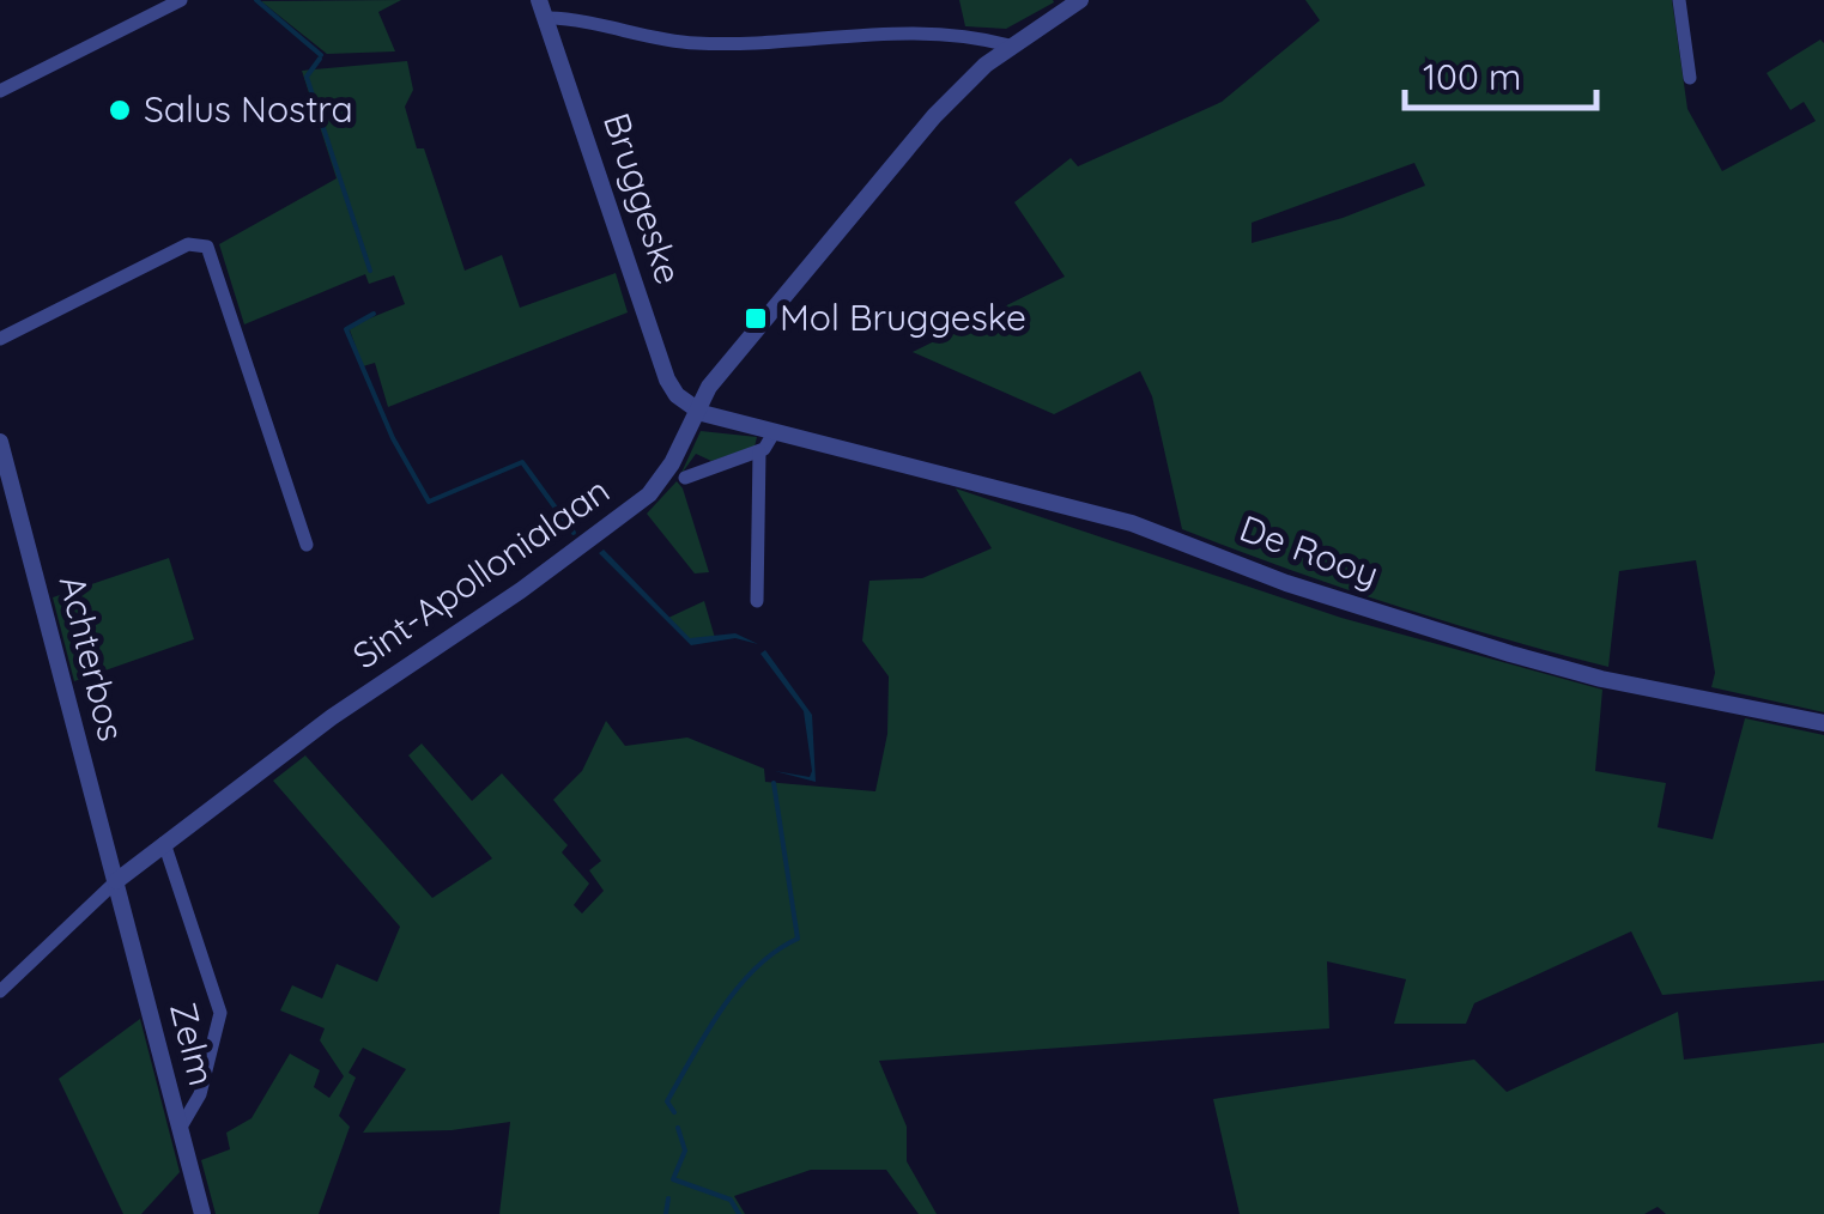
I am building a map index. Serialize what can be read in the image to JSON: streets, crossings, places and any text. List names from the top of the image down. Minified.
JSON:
{"streets":{"street":["Bruggeske","De Rooy","Sint-Apollonialaan","Achterbos","Zelm"]},"crossings":[["Bruggeske","De Rooy"],["Bruggeske","Sint-Apollonialaan"],["De Rooy","Sint-Apollonialaan"],["Sint-Apollonialaan","Achterbos"],["Sint-Apollonialaan","Zelm"],["Achterbos","Zelm"]],"places":{"other":["Salus Nostra"],"transit":["Mol Bruggeske"]},"scale_bar":"100 m"}
